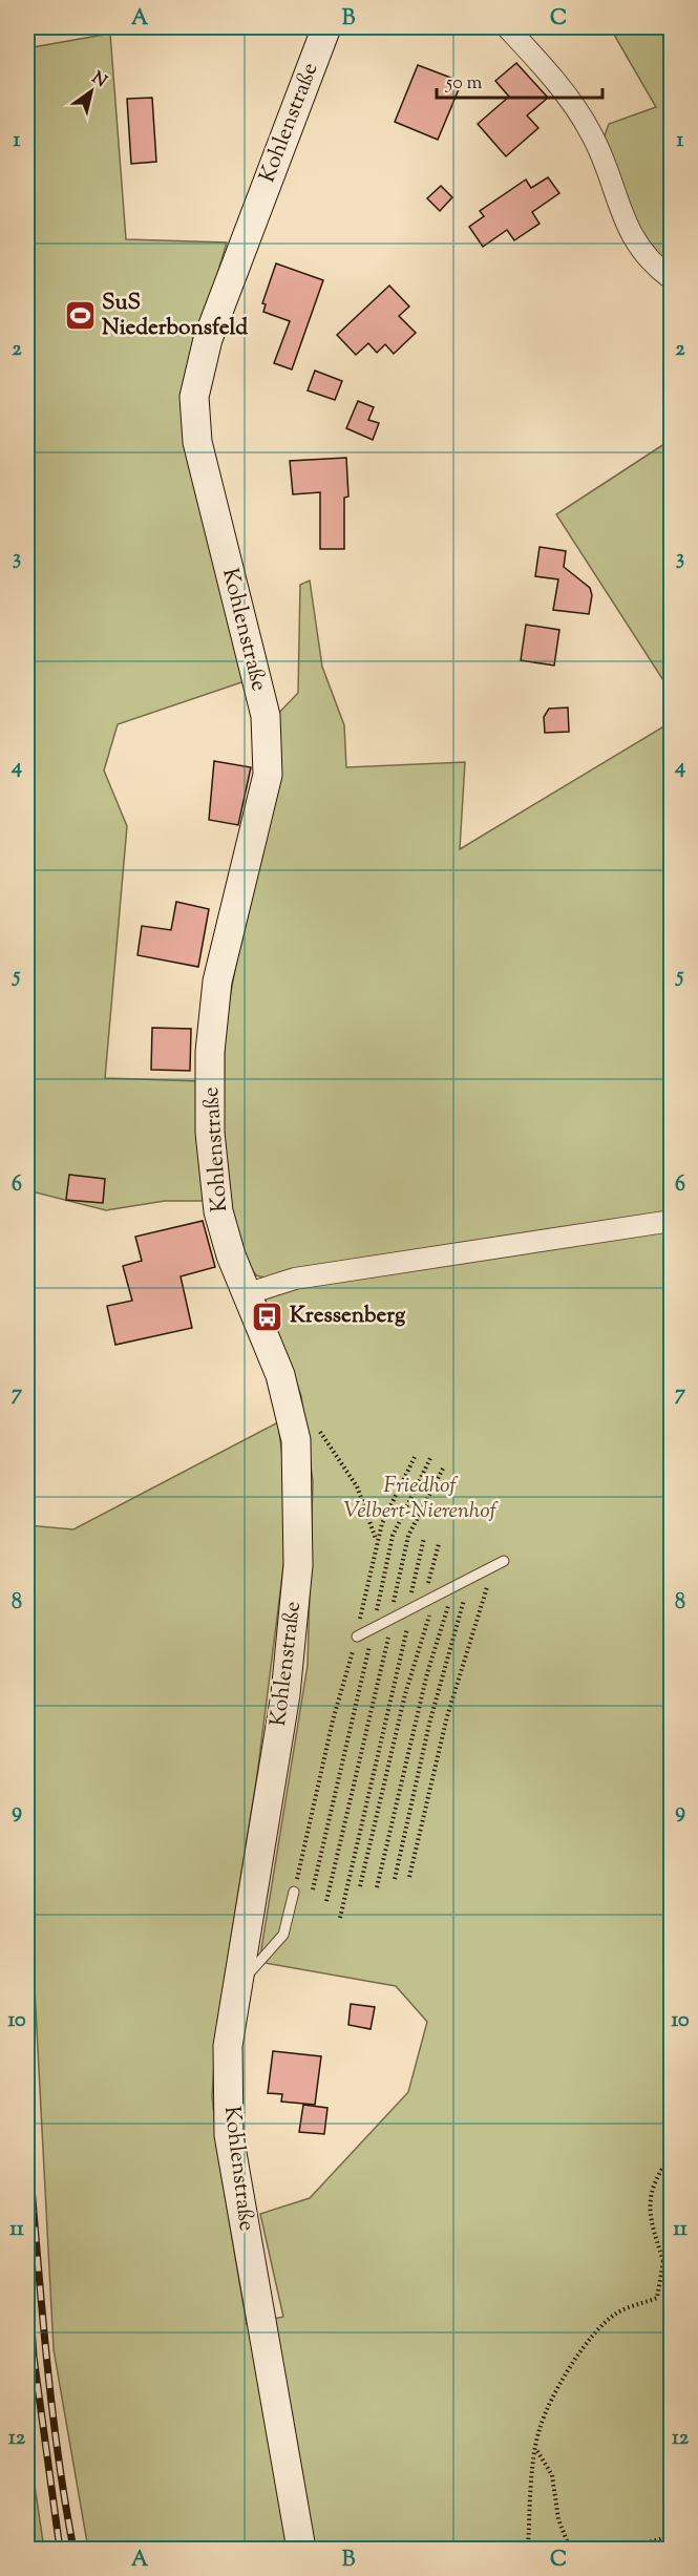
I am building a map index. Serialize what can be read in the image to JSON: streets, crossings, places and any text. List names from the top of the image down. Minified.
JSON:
{"streets":{"main road":["Kohlenstraße"]},"parks":["Friedhof Velbert-Nierenhof"],"places":{"sports":["SuS Niederbonsfeld"],"bus stop":["Kressenberg"]},"scale_bar":"50 m","north":"top right","grid":{"columns":["A","B","C"],"rows":["1","2","3","4","5","6","7","8","9","10","11","12"]}}
